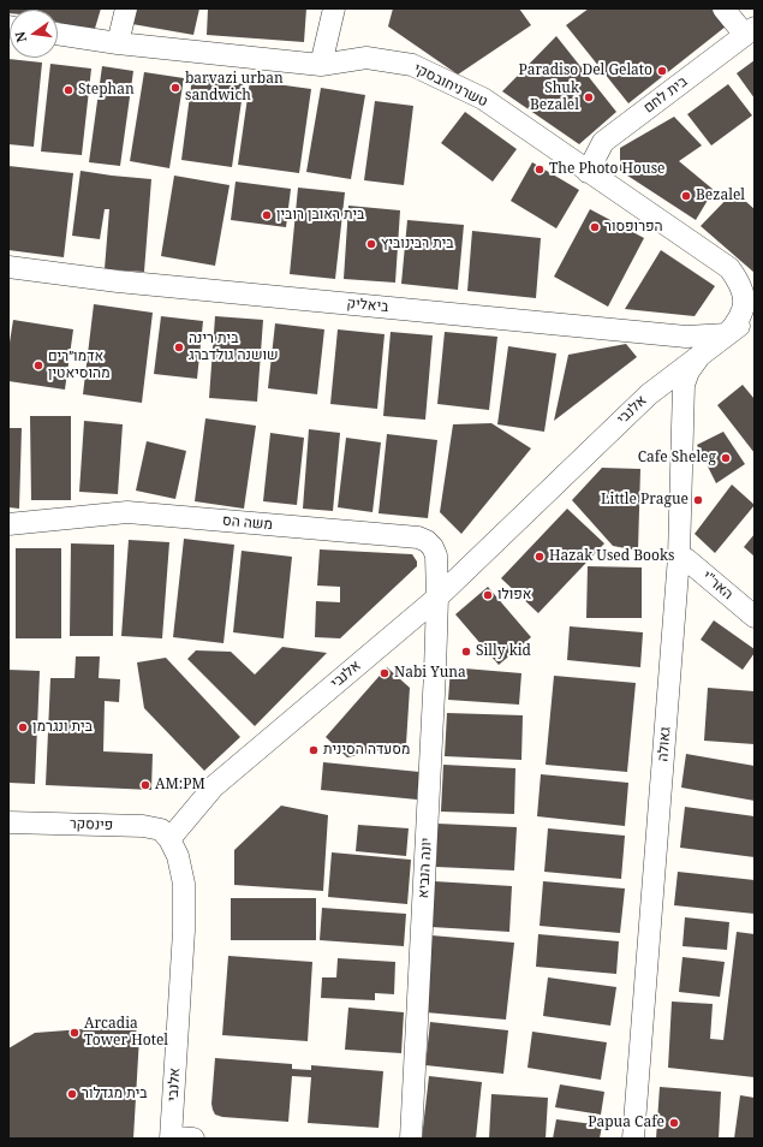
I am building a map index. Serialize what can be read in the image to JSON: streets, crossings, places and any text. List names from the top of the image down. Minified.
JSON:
{"streets":{"street":["טשרניחובסקי","בית לחם","ביאליק","אלנבי","משה הס","האר\"י","גאולה","פינסקר","יונה הנביא"]},"crossings":[["טשרניחובסקי","בית לחם"],["טשרניחובסקי","ביאליק"],["טשרניחובסקי","אלנבי"],["ביאליק","אלנבי"],["אלנבי","משה הס"],["אלנבי","גאולה"],["אלנבי","פינסקר"],["אלנבי","יונה הנביא"],["משה הס","יונה הנביא"],["האר\"י","גאולה"]],"places":["Paradiso Del Gelato","barvazi urban sandwich","Stephan","Shuk Bezalel","The Photo House","Bezalel","בית ראובן רובין","הפרופסור","בית רבינוביץ","בית רינה שושנה גולדברג","אדמו״רים מהוסיאטין","Cafe Sheleg","Little Prague","Hazak Used Books","אפולו","Silly kid","Nabi Yuna","בית ונגרמן","מסעדה הסינית","AM:PM","Arcadia Tower Hotel","בית מגדלור","Papua Cafe"],"north":"left"}
